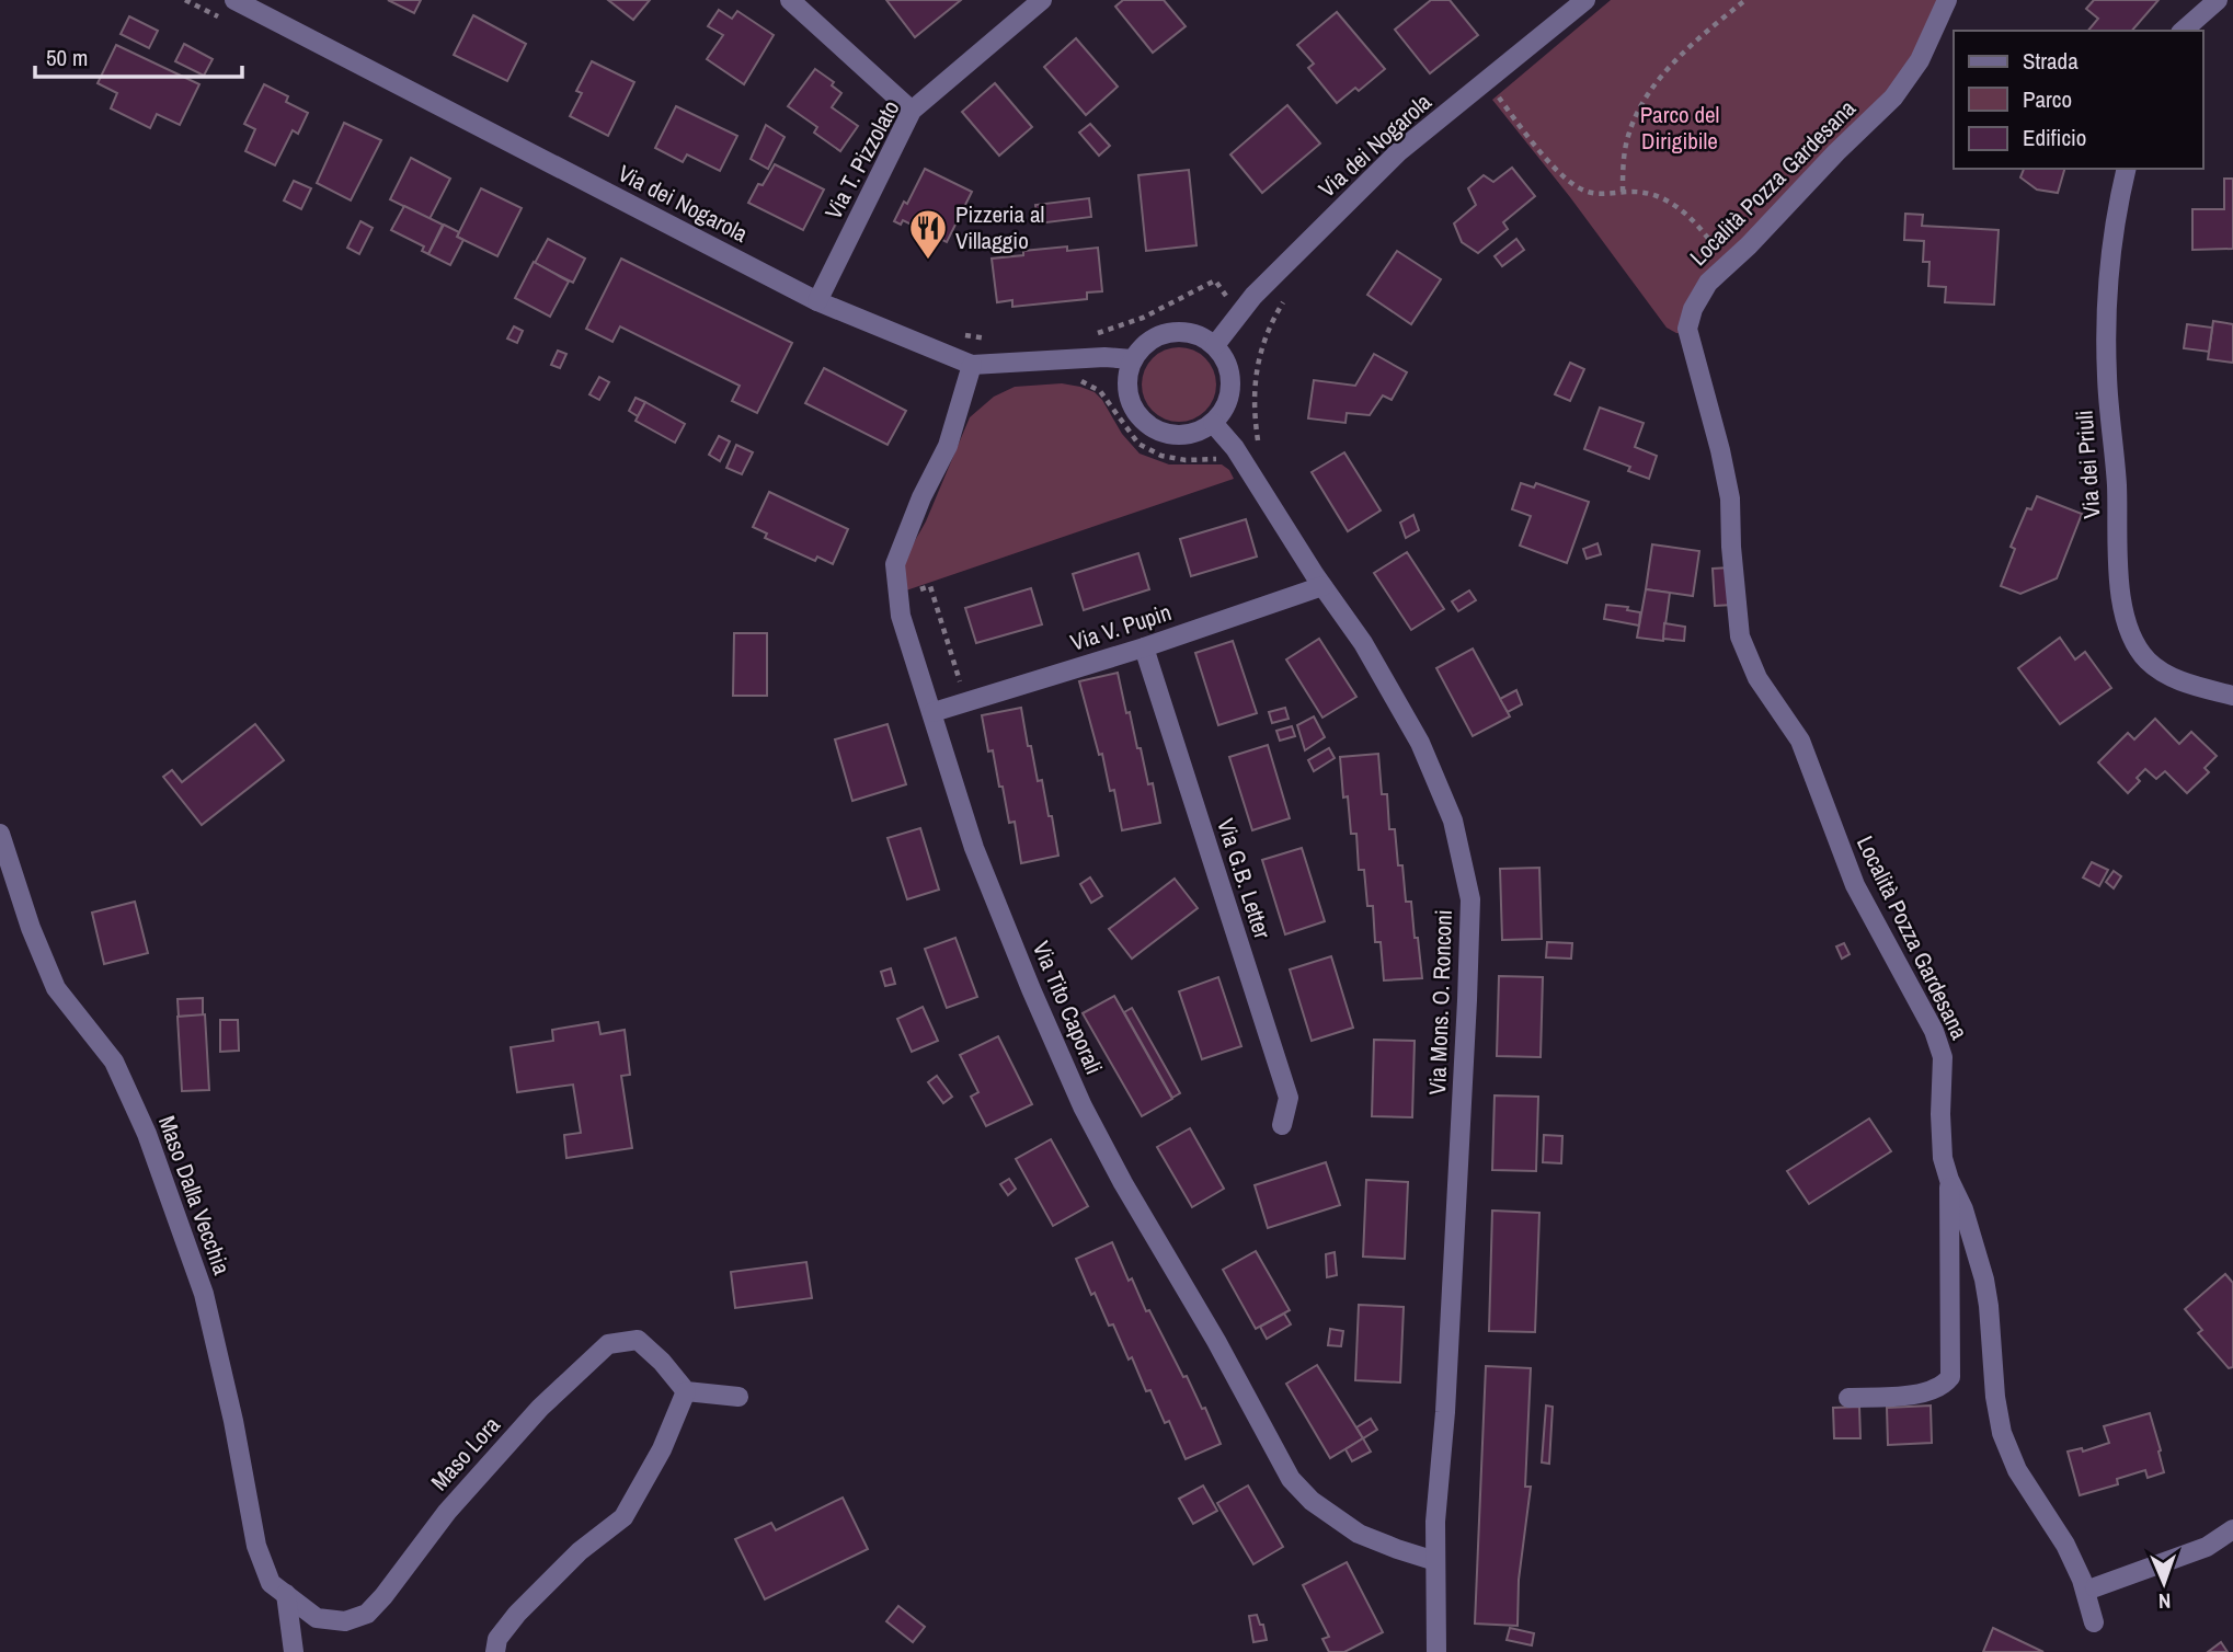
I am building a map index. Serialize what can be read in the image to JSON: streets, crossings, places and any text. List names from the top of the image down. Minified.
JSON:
{"streets":{"street":["Via dei Nogarola","Via T. Pizzolato","Località Pozza Gardesana","Via dei Priuli","Via V. Pupin","Via G.B. Letter","Via Mons. O. Ronconi","Via Tito Caporali","Maso Dalla Vecchia","Maso Lora"]},"crossings":[["Via dei Nogarola","Via T. Pizzolato"],["Via dei Nogarola","Via Mons. O. Ronconi"],["Via dei Nogarola","Via Tito Caporali"],["Via V. Pupin","Via G.B. Letter"],["Via V. Pupin","Via Mons. O. Ronconi"],["Via V. Pupin","Via Tito Caporali"],["Via Mons. O. Ronconi","Via Tito Caporali"],["Maso Dalla Vecchia","Maso Lora"]],"parks":["Parco del Dirigibile"],"places":{"restaurant":["Pizzeria al Villaggio"]},"legend":["Strada","Parco","Edificio"],"scale_bar":"50 m","north":"bottom"}
